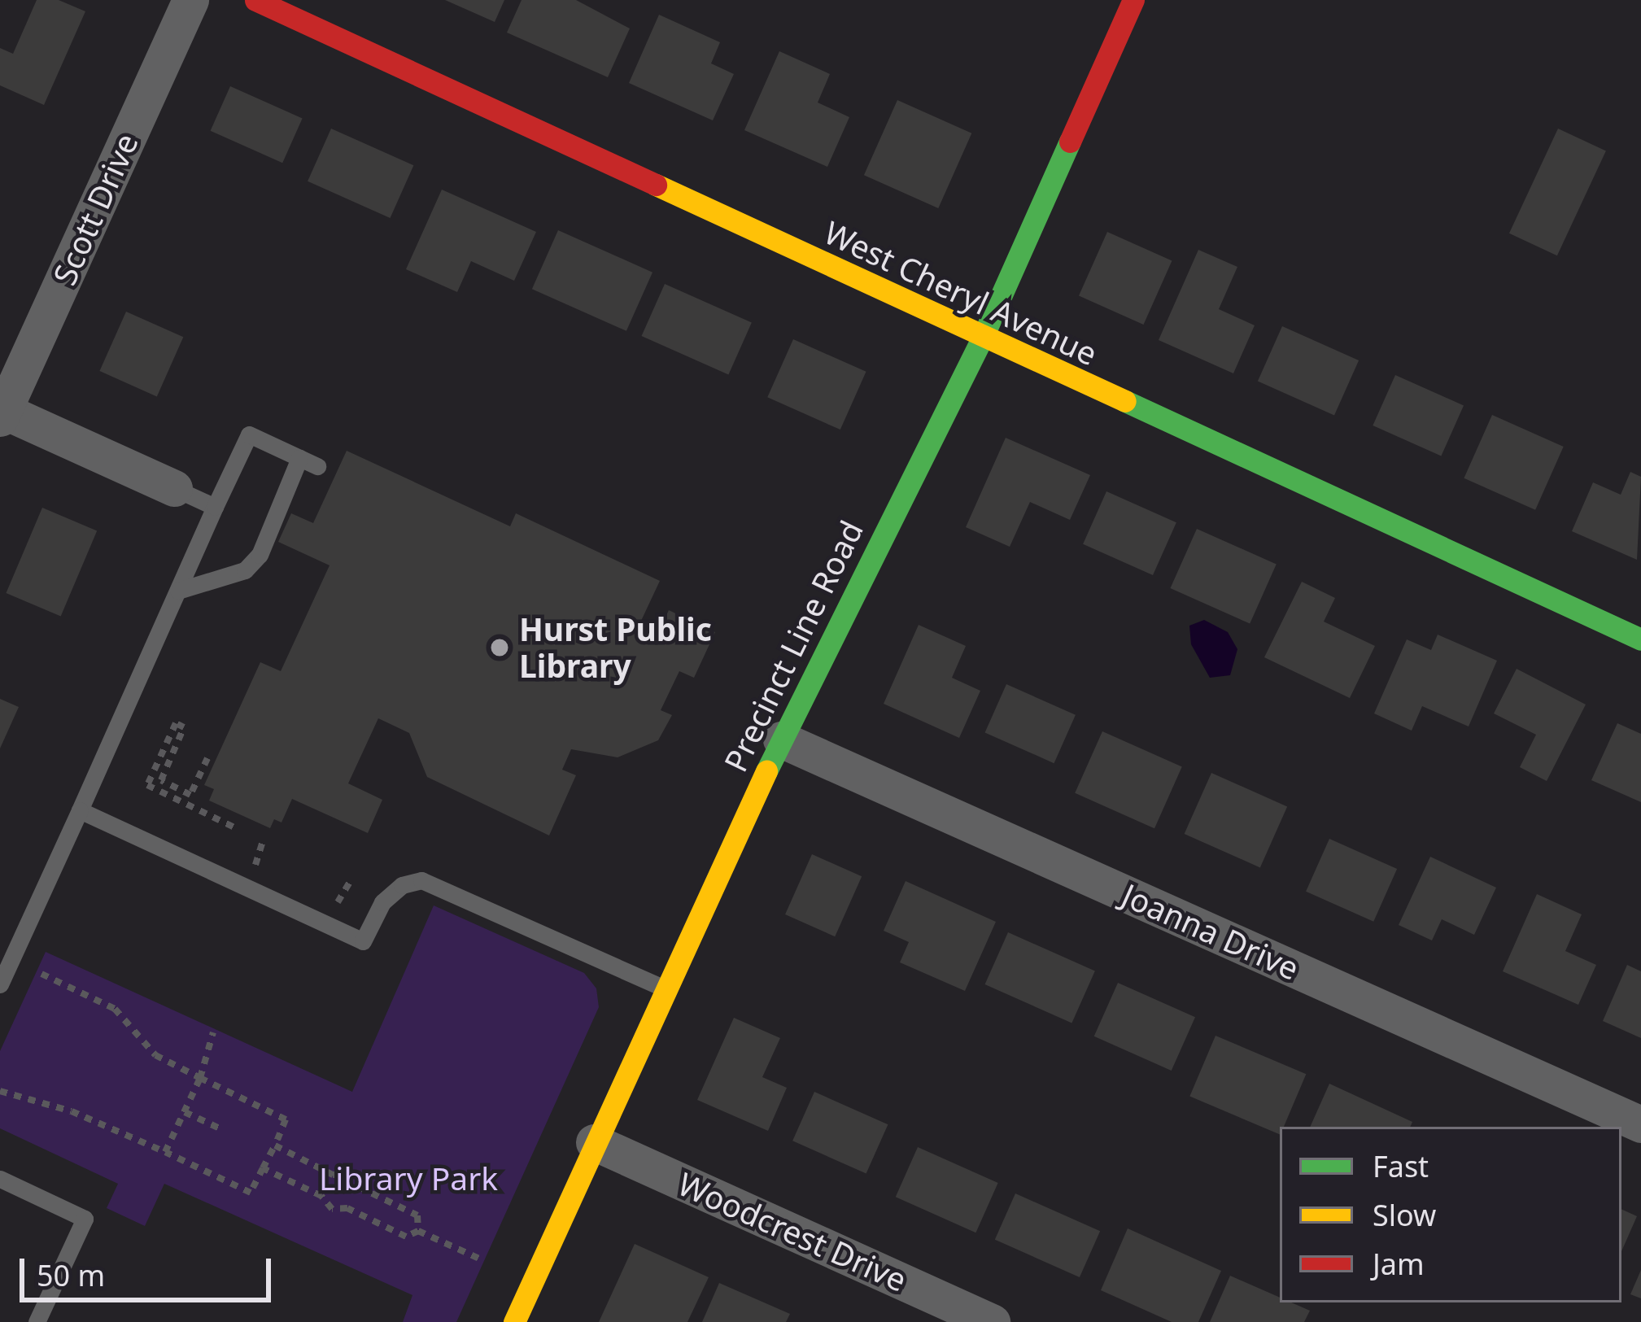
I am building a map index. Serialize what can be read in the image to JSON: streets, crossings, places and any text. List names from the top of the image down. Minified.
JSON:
{"streets":{"street":["Scott Drive","West Cheryl Avenue","Precinct Line Road","Joanna Drive","Woodcrest Drive"]},"crossings":[["West Cheryl Avenue","Precinct Line Road"],["Precinct Line Road","Joanna Drive"],["Precinct Line Road","Woodcrest Drive"]],"parks":["Library Park"],"places":["Hurst Public Library"],"legend":["Fast","Slow","Jam"],"scale_bar":"50 m"}
